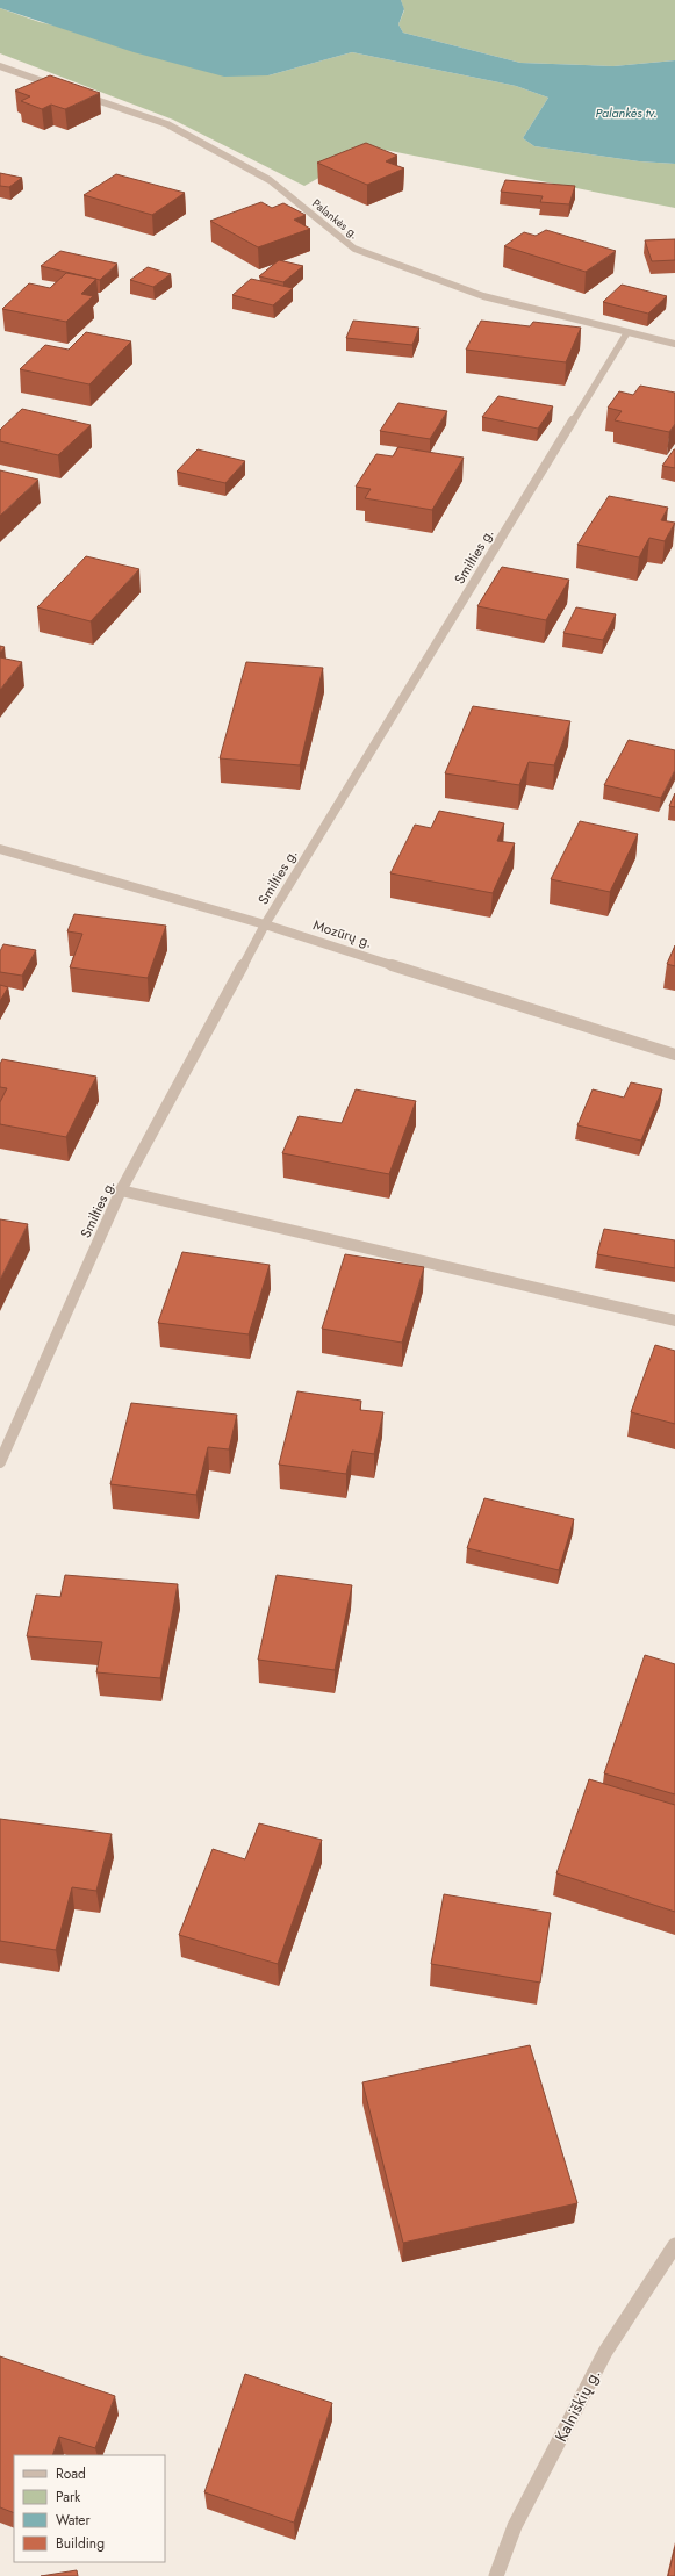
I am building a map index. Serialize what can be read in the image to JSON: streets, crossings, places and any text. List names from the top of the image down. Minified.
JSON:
{"streets":{"street":["Palankės g.","Smilties g.","Mozūrų g.","Kalniškių g."]},"crossings":[["Palankės g.","Smilties g."],["Smilties g.","Mozūrų g."]],"water":["Palankės tv."],"legend":["Road","Park","Water","Building"]}
